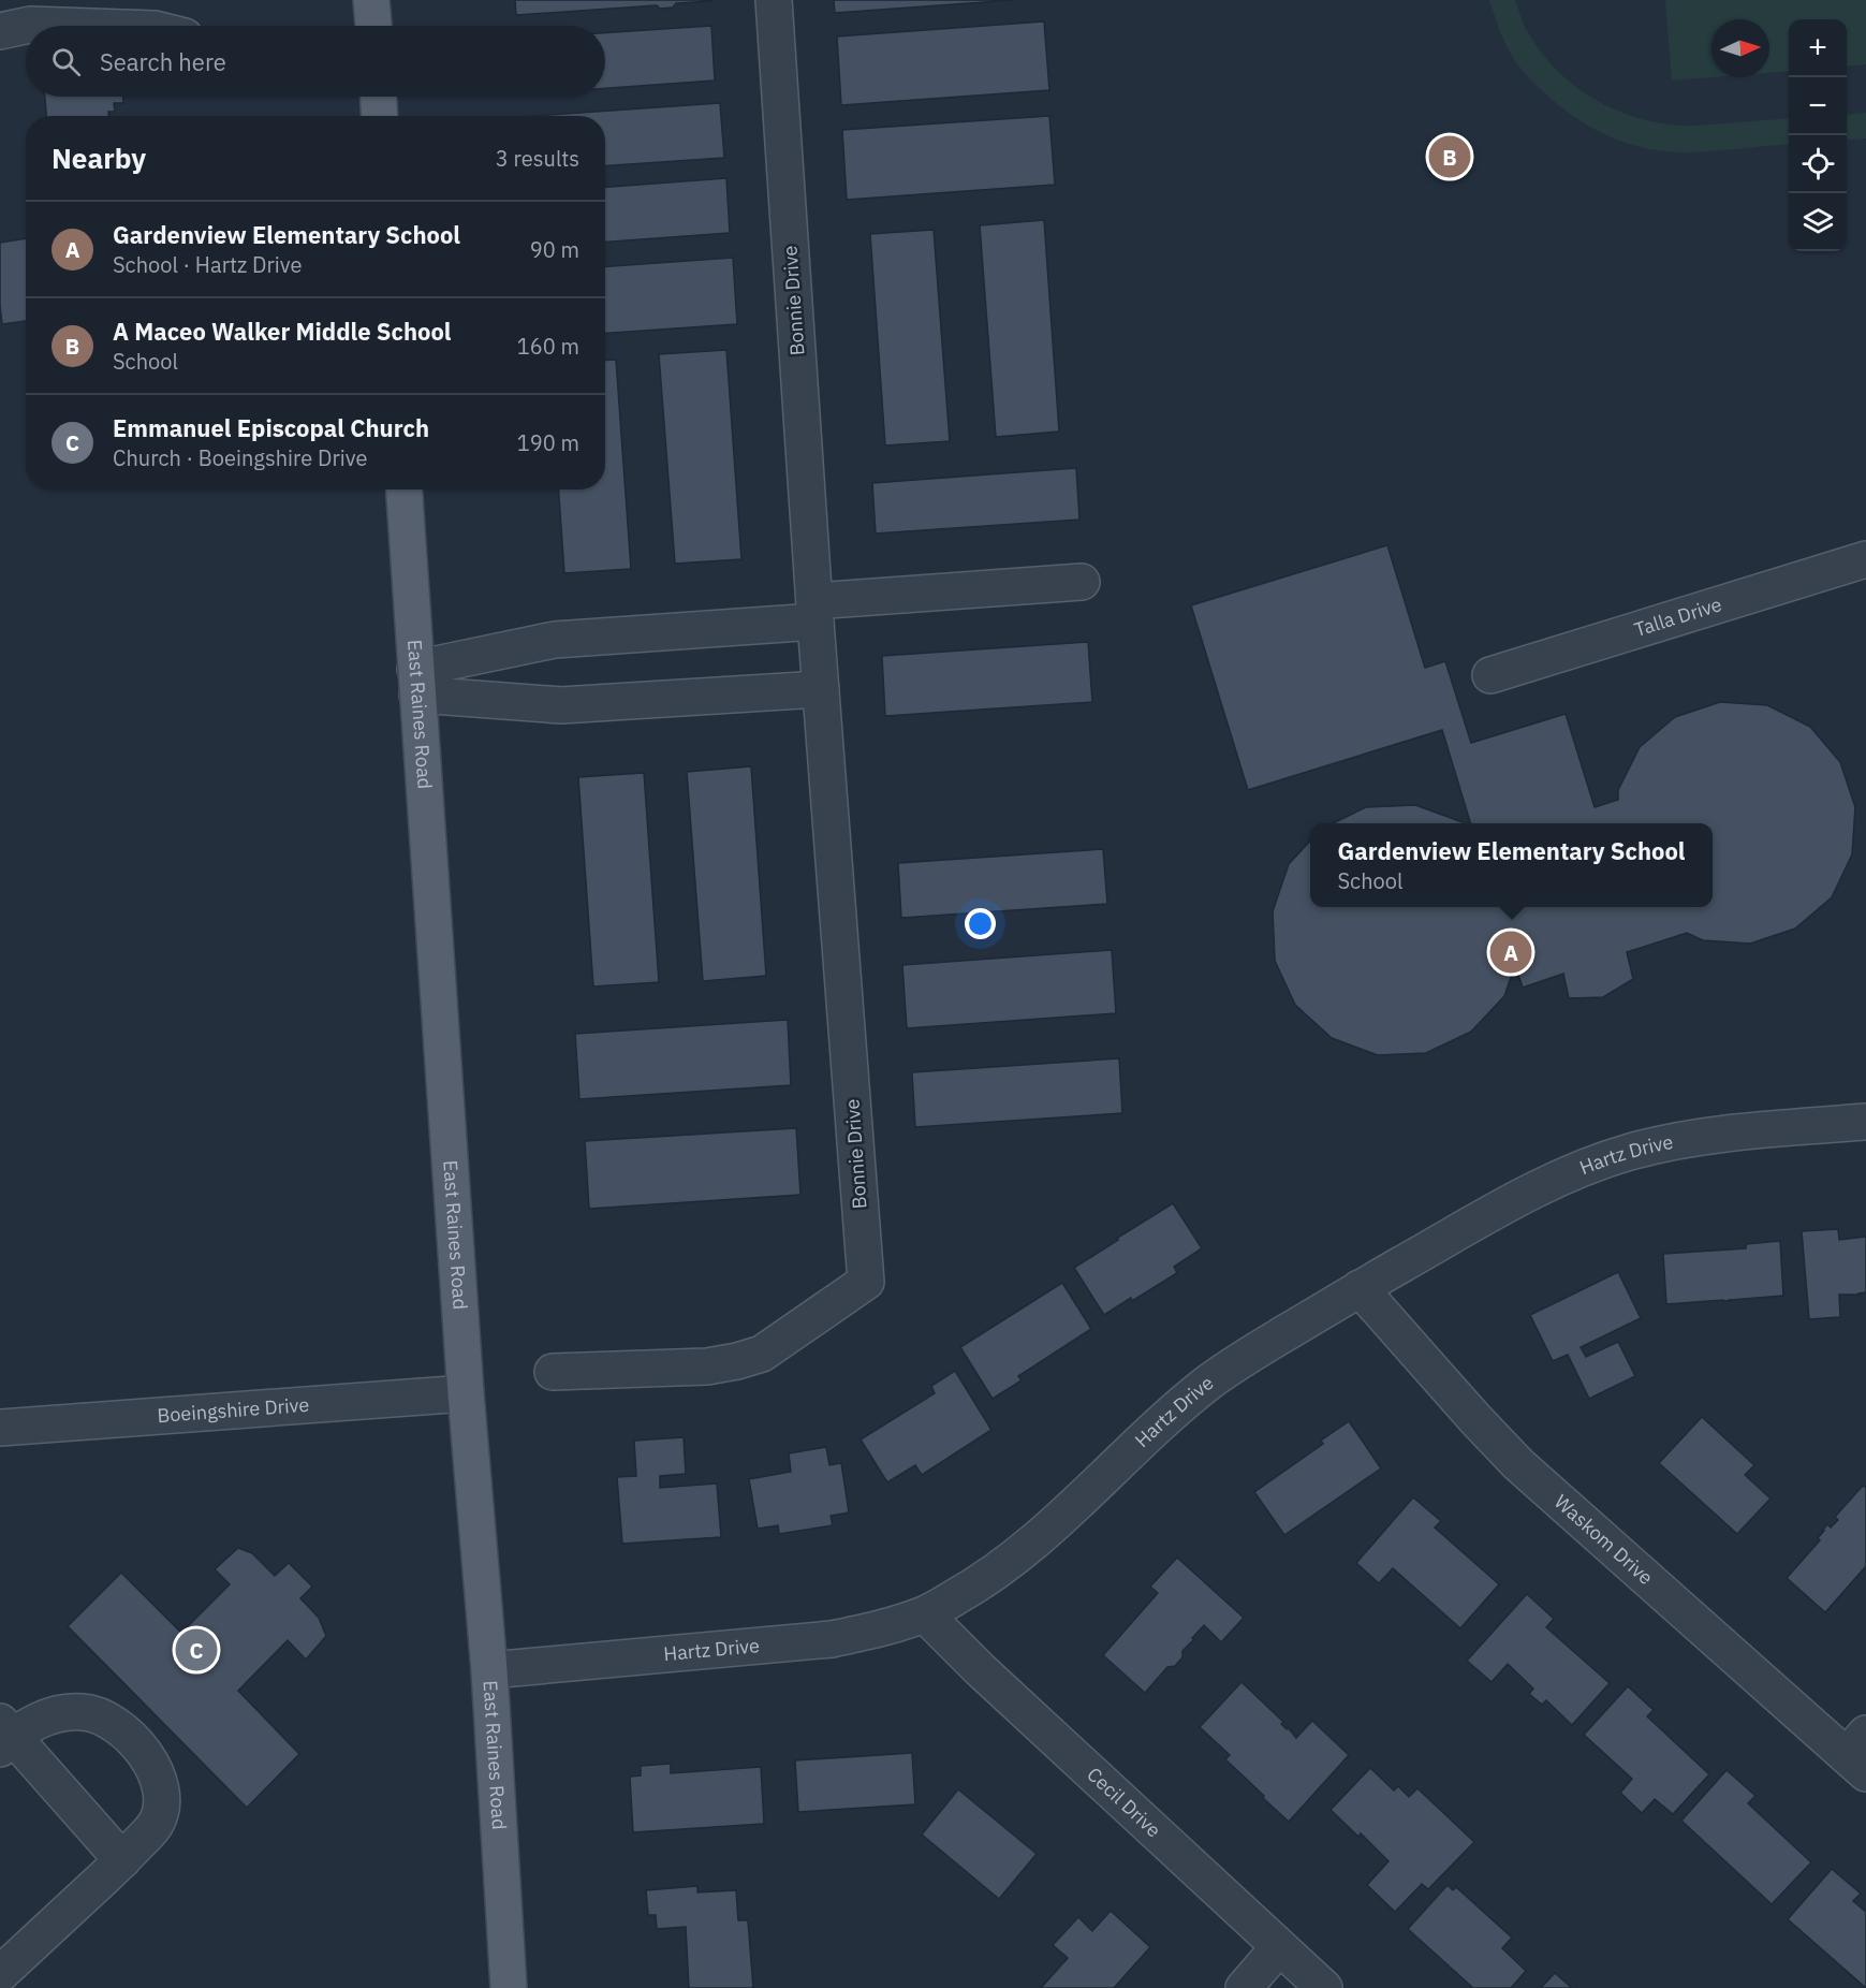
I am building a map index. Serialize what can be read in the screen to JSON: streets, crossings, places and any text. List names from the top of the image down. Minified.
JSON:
{"streets":{"main road":["East Raines Road"],"street":["Bonnie Drive","Talla Drive","Hartz Drive","Boeingshire Drive","Waskom Drive","Cecil Drive"]},"crossings":[["East Raines Road","Hartz Drive"],["East Raines Road","Boeingshire Drive"],["Hartz Drive","Waskom Drive"],["Hartz Drive","Cecil Drive"]],"north":"right","page":{"map_buttons":["+","−"],"search":"Search here","heading":["Nearby","3 results"],"pins":["B","A","C"],"list":[{"mark":"A","name":"Gardenview Elementary School","note":"School · Hartz Drive","value":"90 m"},{"mark":"B","name":"A Maceo Walker Middle School","note":"School","value":"160 m"},{"mark":"C","name":"Emmanuel Episcopal Church","note":"Church · Boeingshire Drive","value":"190 m"}],"popup":["Gardenview Elementary School","School"]}}
